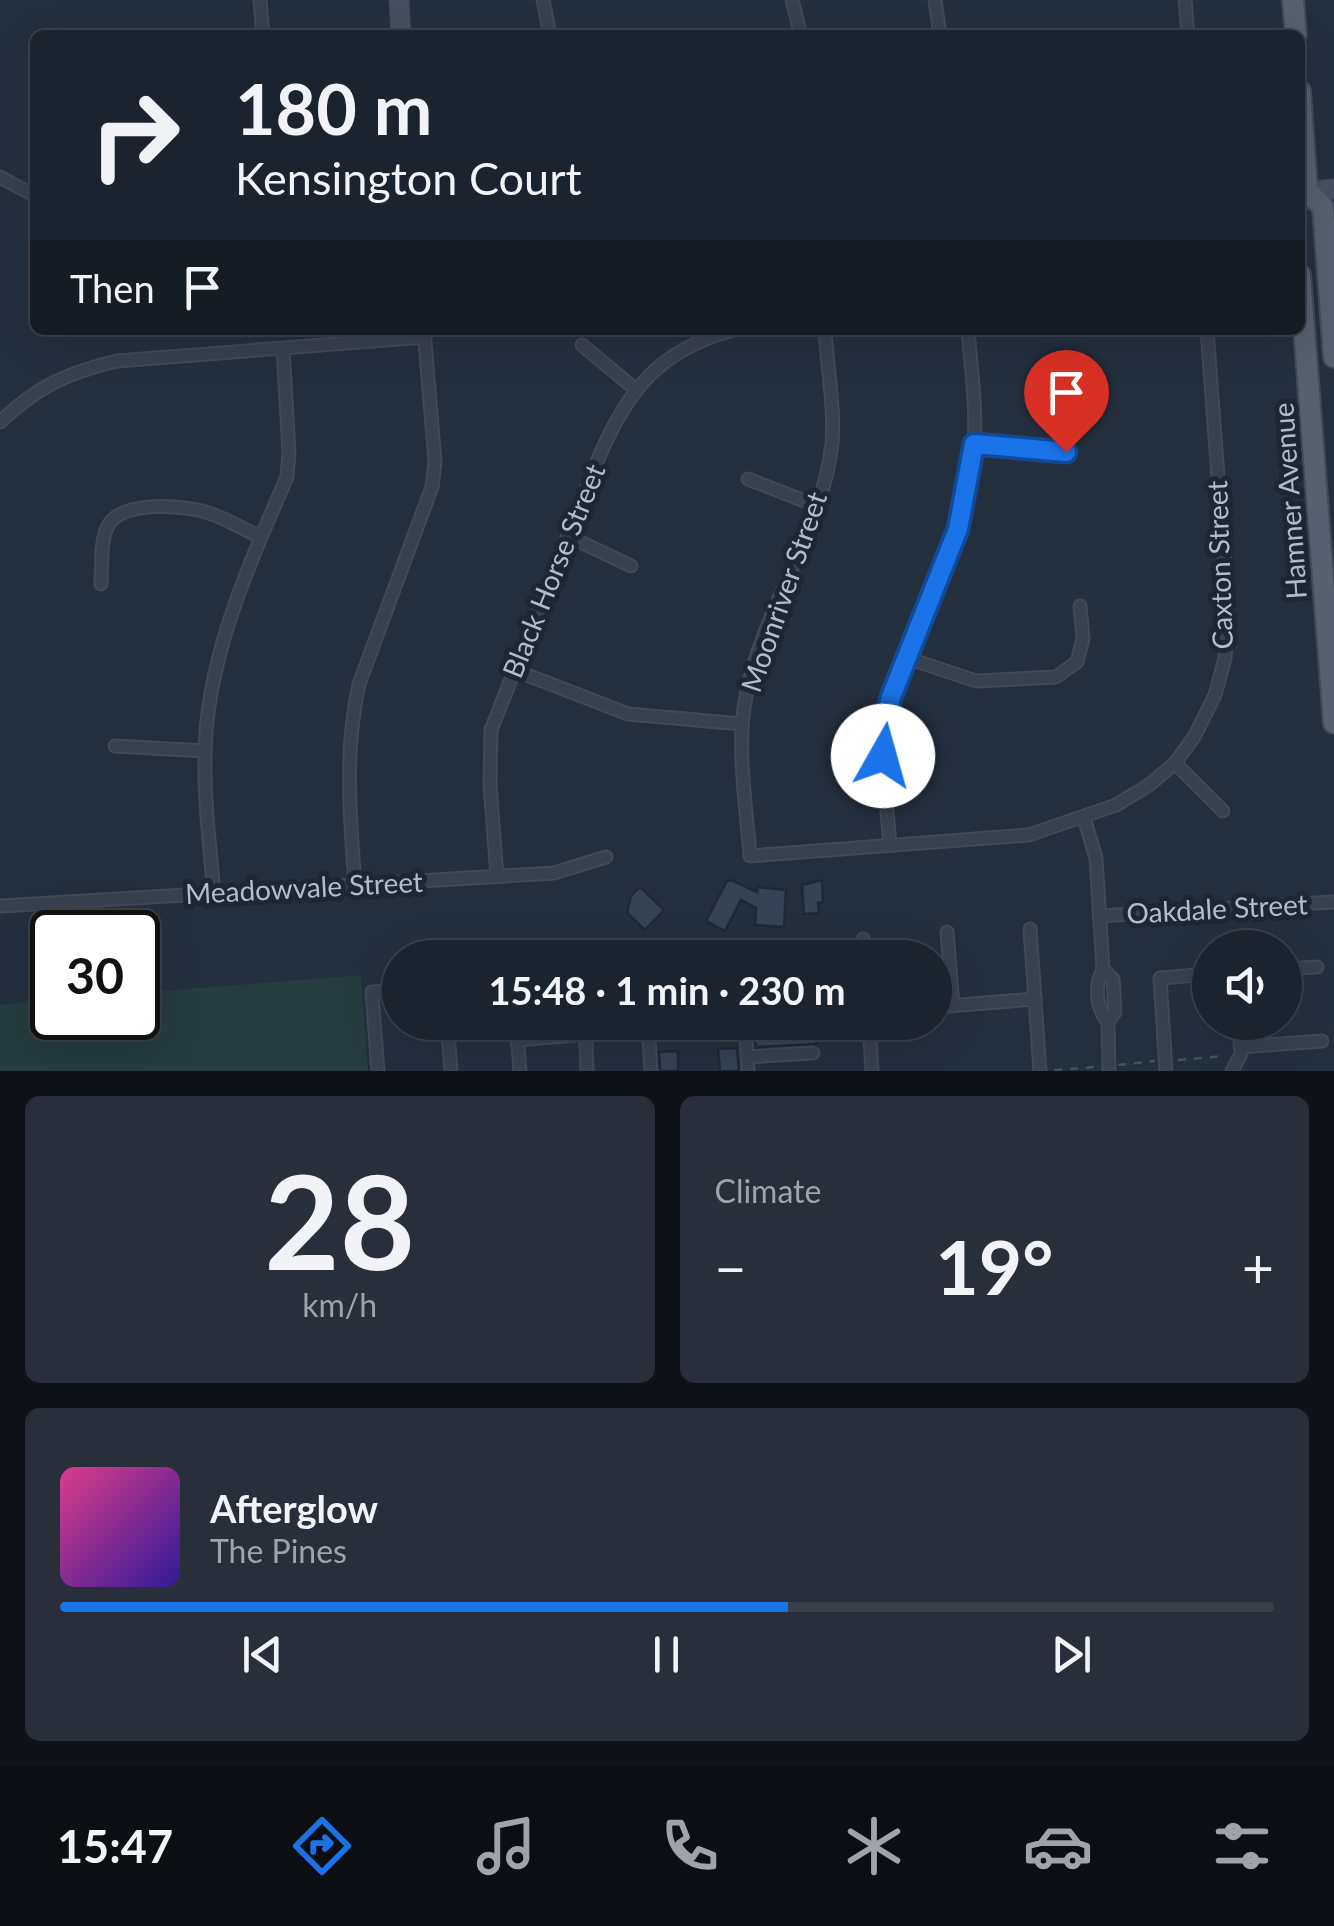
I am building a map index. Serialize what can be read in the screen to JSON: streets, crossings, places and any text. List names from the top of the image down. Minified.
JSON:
{"streets":{"main road":["Hamner Avenue"],"street":["Caxton Street","Black Horse Street","Moonriver Street","Meadowvale Street","Oakdale Street"]},"crossings":[["Caxton Street","Moonriver Street"],["Black Horse Street","Meadowvale Street"]],"page":{"turn":["180 m","Kensington Court"],"then":"Then","limit":"30","trip":"15:48 · 1 min · 230 m","tile":[["28","km/h"],"Climate"],"heat":["−","19°","+"],"song":["Afterglow","The Pines"],"tabs":"15:47"}}
